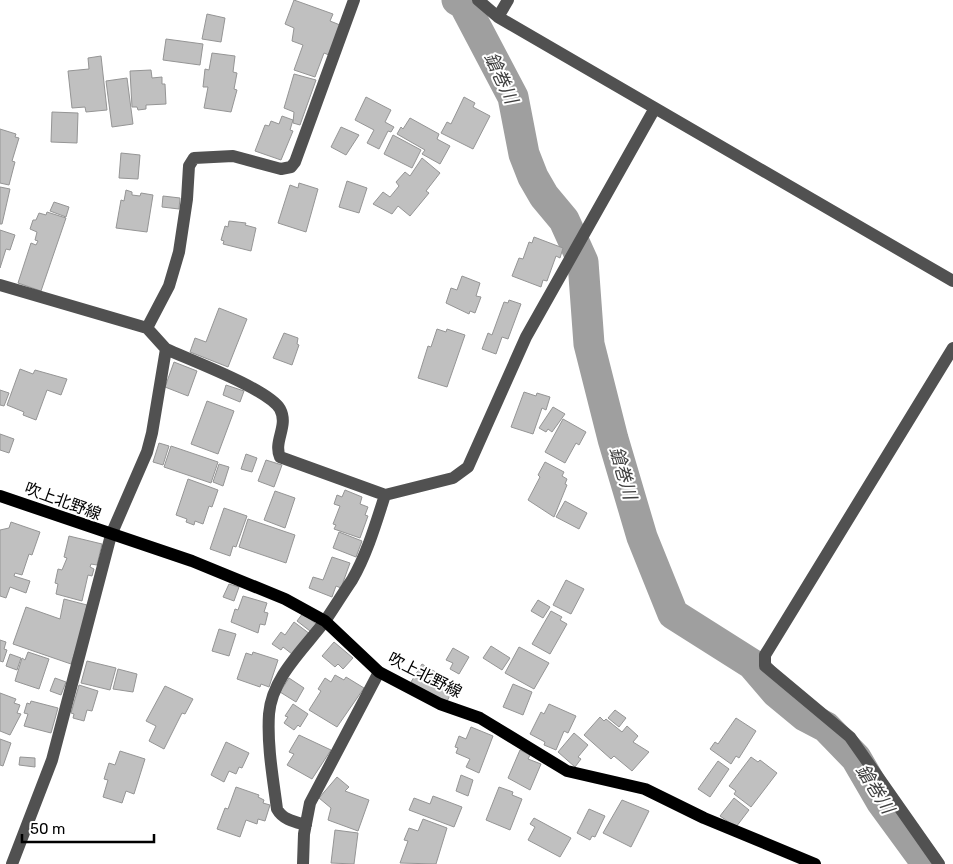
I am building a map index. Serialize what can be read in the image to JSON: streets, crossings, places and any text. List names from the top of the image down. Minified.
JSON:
{"streets":{"main road":["吹上北野線"]},"water":["鎗巻川"],"scale_bar":"50 m"}
